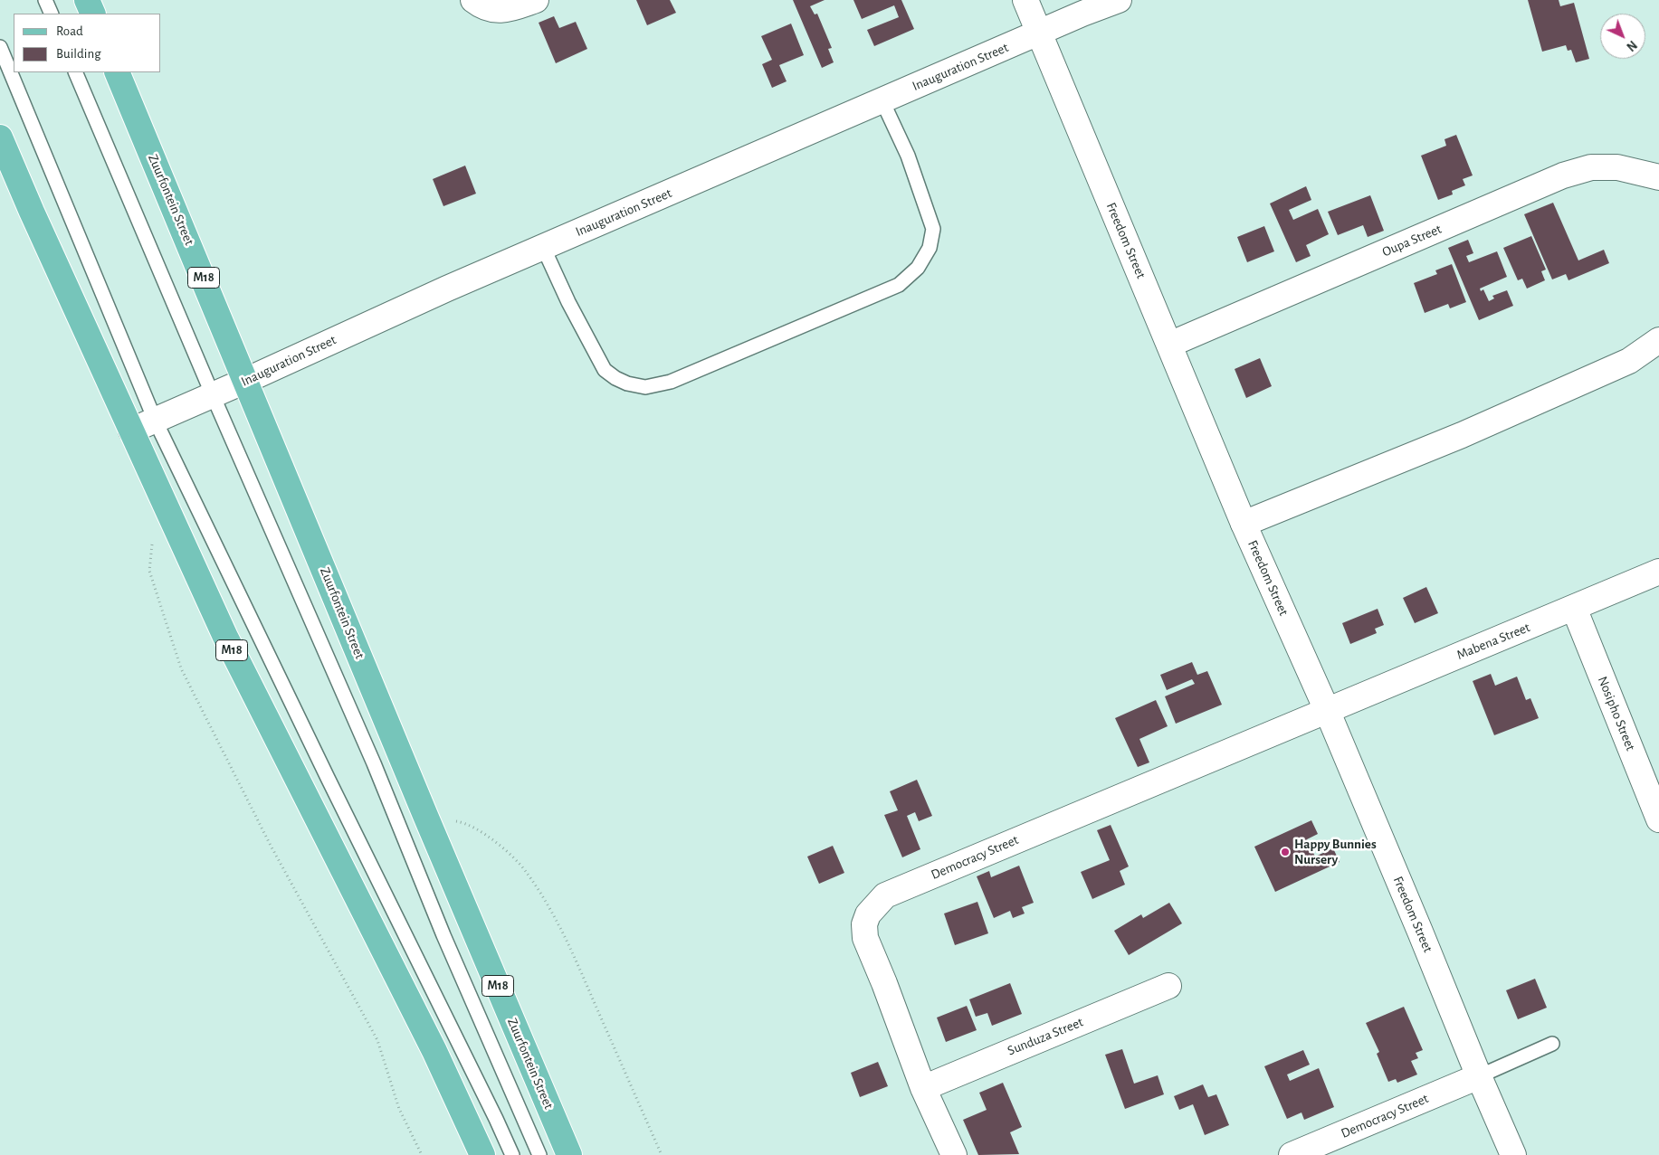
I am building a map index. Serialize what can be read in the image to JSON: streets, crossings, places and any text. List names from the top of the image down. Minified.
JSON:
{"streets":{"main road":["Zuurfontein Street","M18"],"street":["Inauguration Street","Freedom Street","Oupa Street","Mabena Street","Nosipho Street","Democracy Street","Sunduza Street"]},"crossings":[["Inauguration Street","Zuurfontein Street"],["Inauguration Street","Freedom Street"],["Inauguration Street","M18"],["Freedom Street","Oupa Street"],["Freedom Street","Mabena Street"],["Freedom Street","Democracy Street"],["Mabena Street","Nosipho Street"],["Mabena Street","Democracy Street"],["Democracy Street","Sunduza Street"]],"places":["Happy Bunnies Nursery"],"legend":["Road","Building"],"north":"bottom right"}
